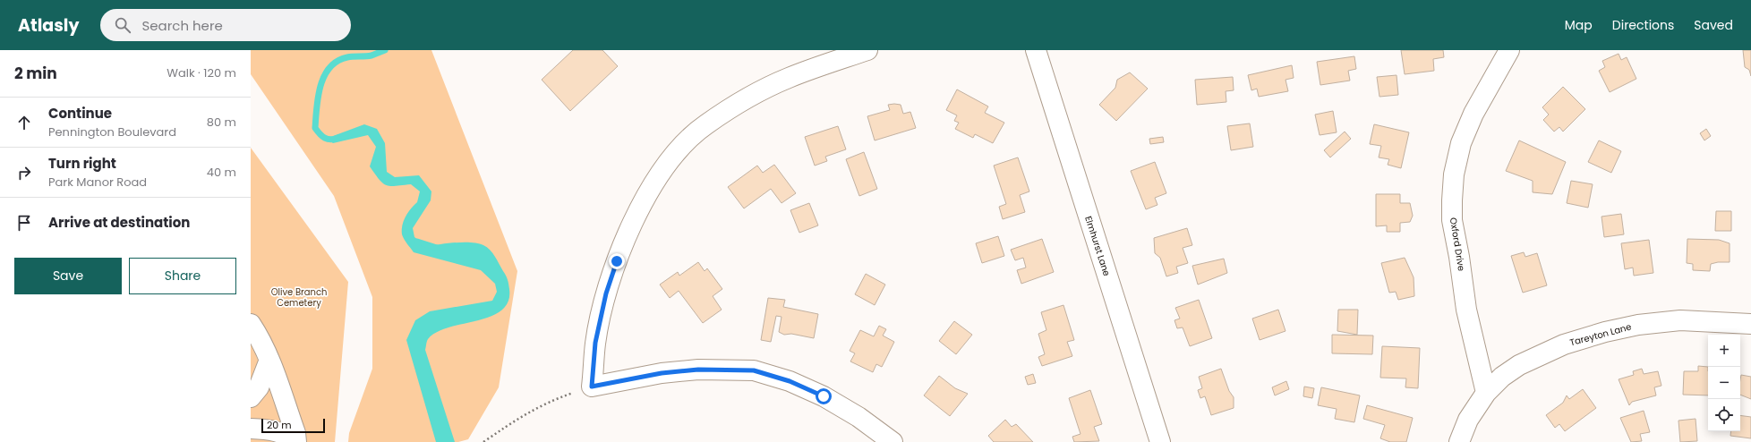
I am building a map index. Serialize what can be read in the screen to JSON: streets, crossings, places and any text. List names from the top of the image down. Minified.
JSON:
{"streets":{"street":["Oxford Drive","Elmhurst Lane","Tareyton Lane"]},"crossings":[["Oxford Drive","Tareyton Lane"]],"parks":["Olive Branch Cemetery"],"scale_bar":"20 m","page":{"header":"Atlasly","search":"Search here","nav":["Map","Directions","Saved"],"heading":["2 min","Walk · 120 m"],"list":[["Continue","Pennington Boulevard","80 m"],["Turn right","Park Manor Road","40 m"],"Arrive at destination"],"buttons":["Save","Share"],"map_buttons":["+","−"],"scale":"20 m"}}
